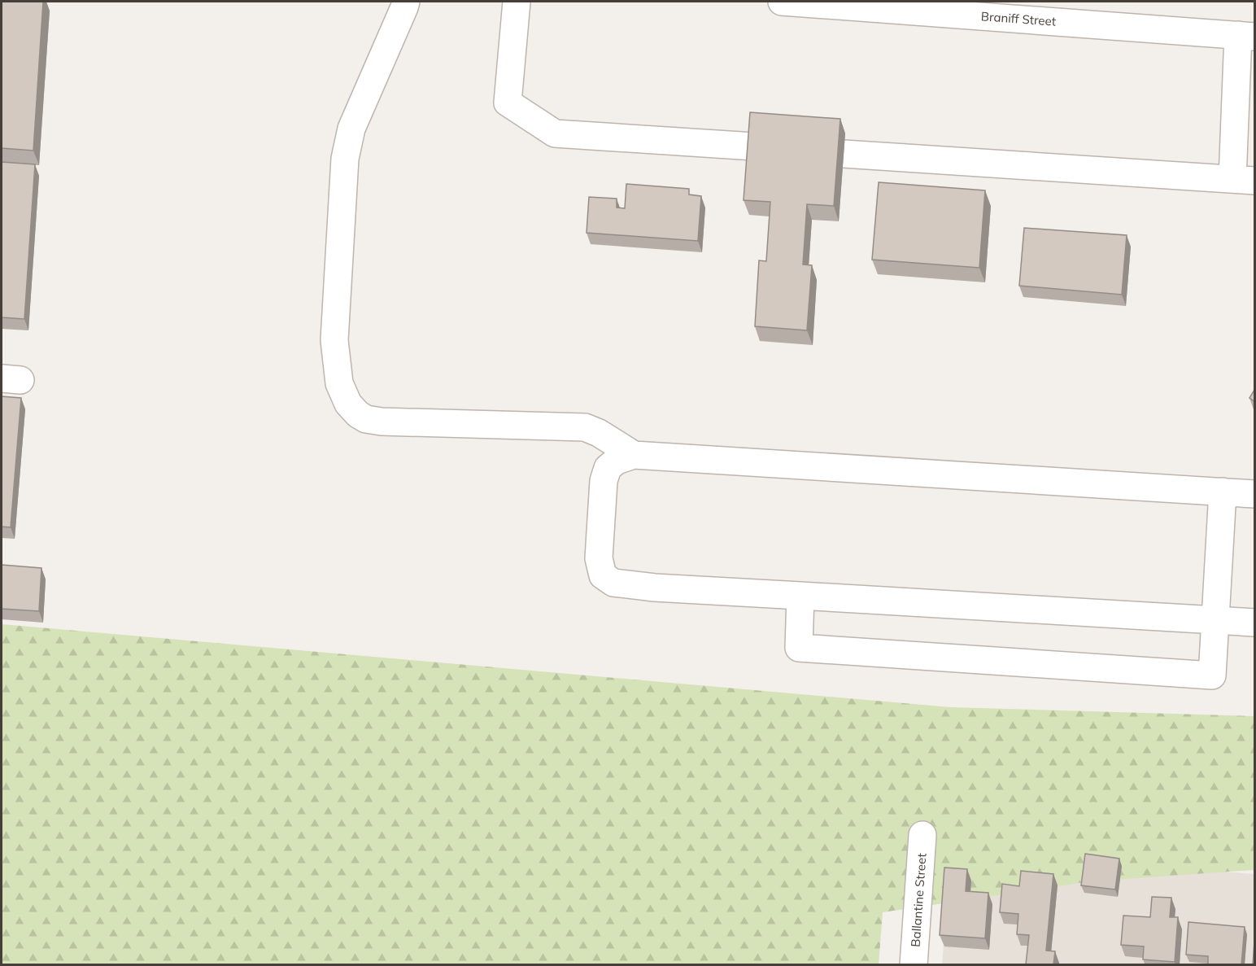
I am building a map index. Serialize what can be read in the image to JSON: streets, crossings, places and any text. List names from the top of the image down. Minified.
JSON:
{"streets":{"street":["Braniff Street","Ballantine Street"]}}
